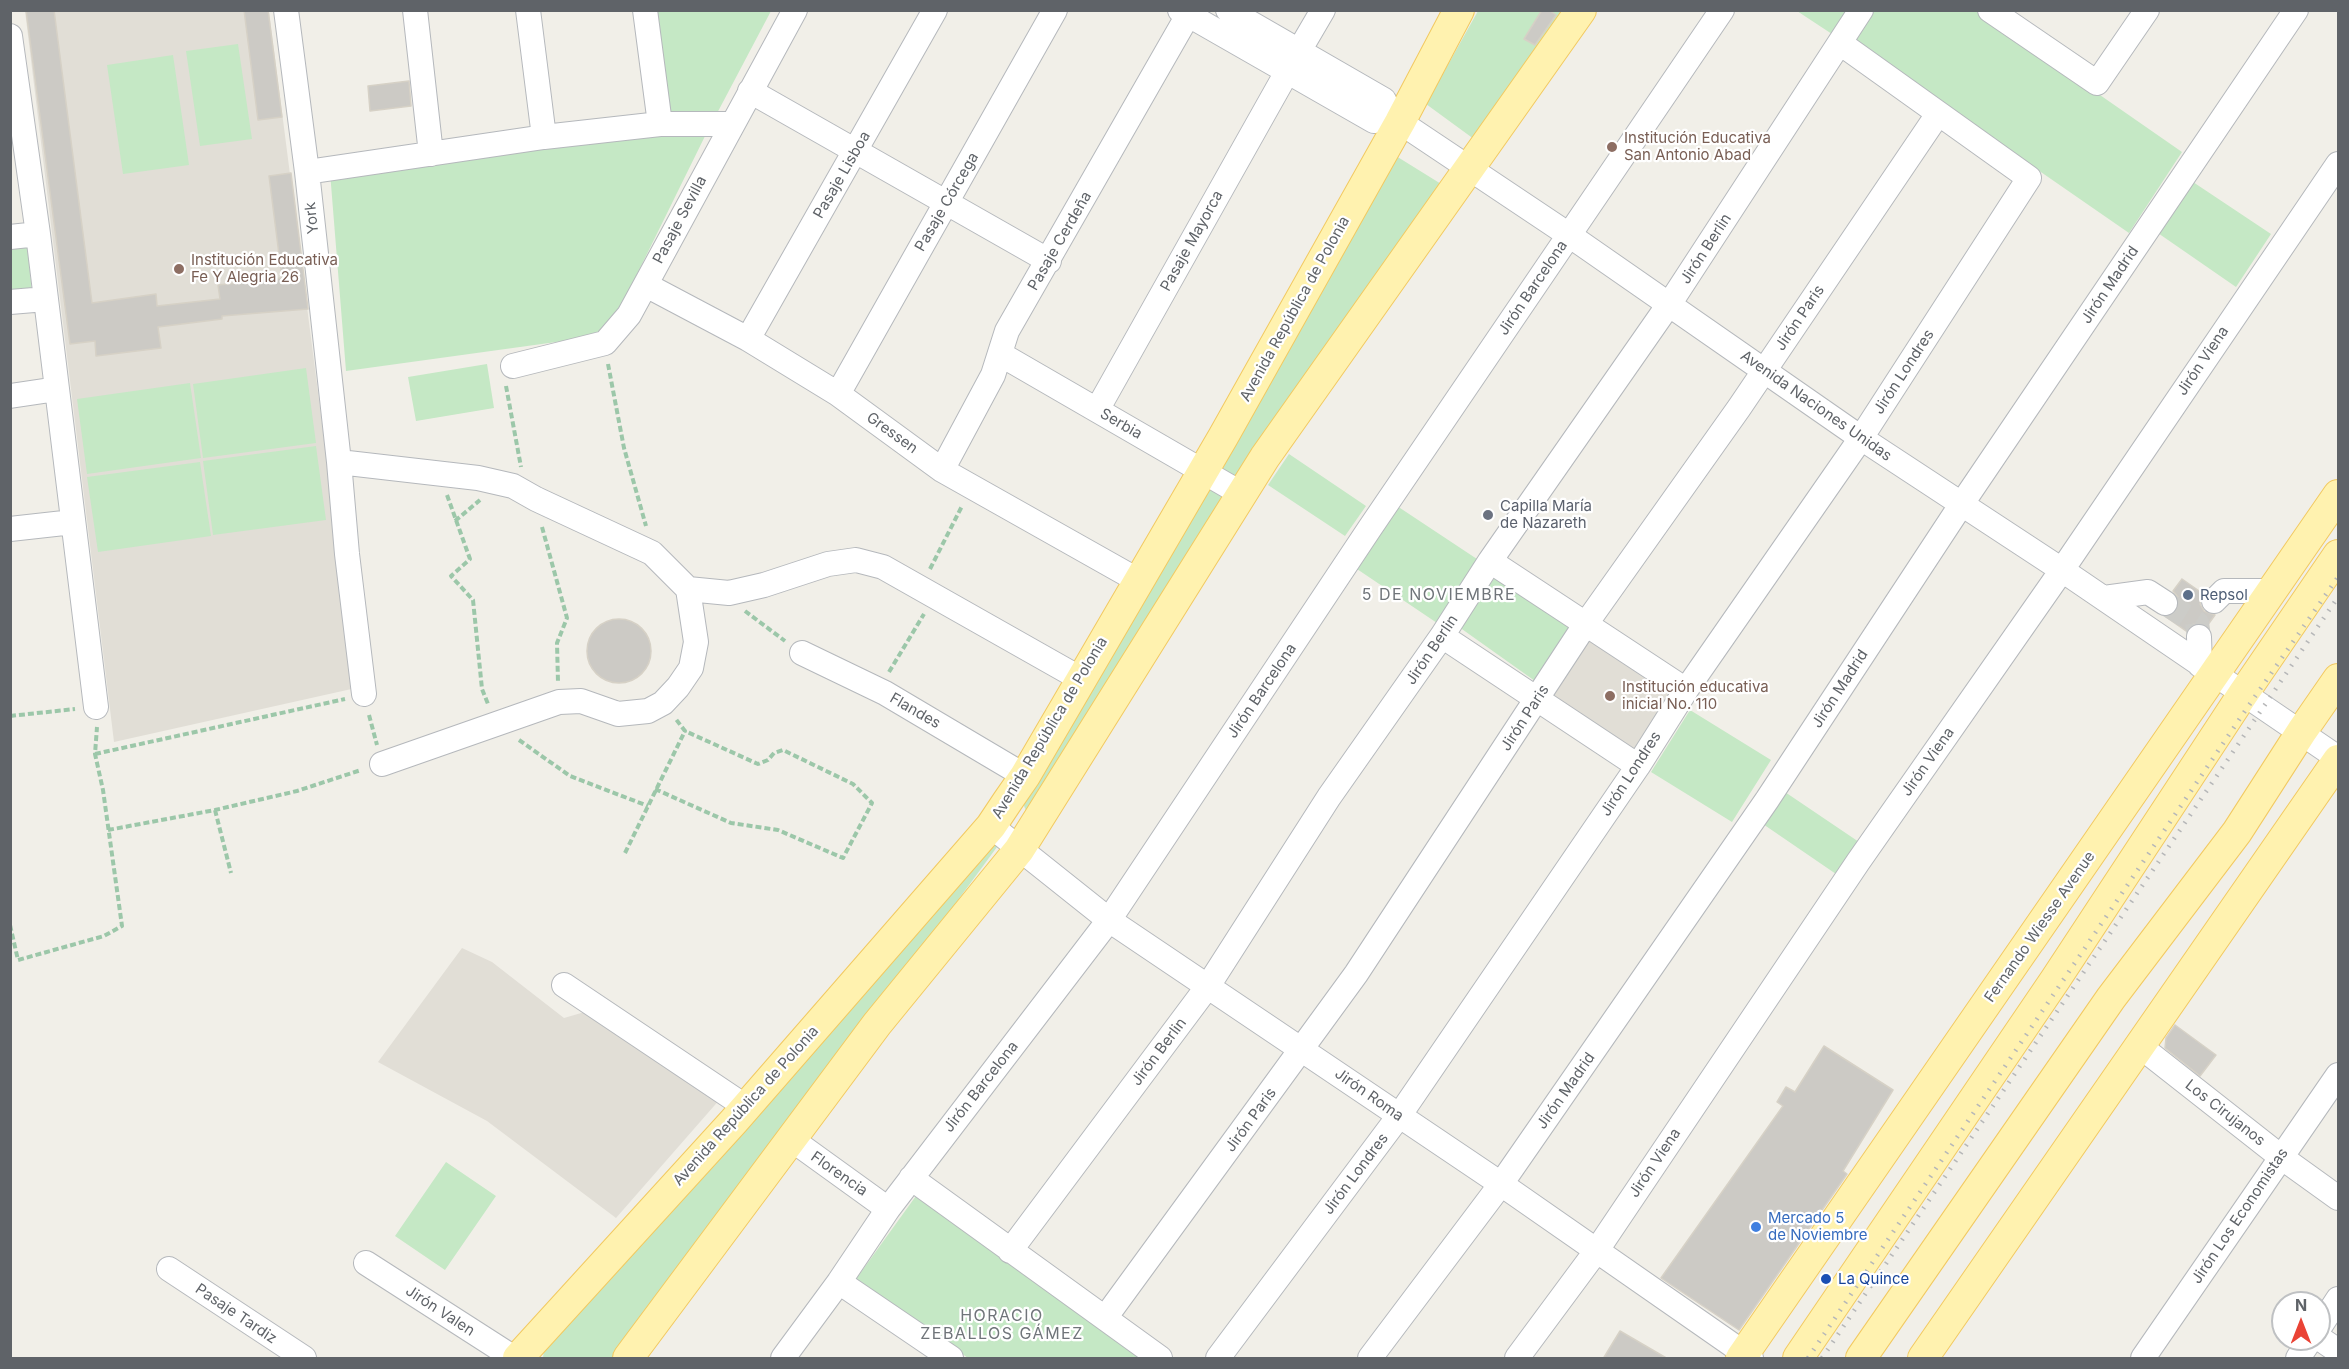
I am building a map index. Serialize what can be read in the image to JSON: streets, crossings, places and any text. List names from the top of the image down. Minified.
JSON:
{"streets":{"main road":["Avenida República de Polonia","Fernando Wiesse Avenue"],"street":["Pasaje Lisboa","Pasaje Córcega","York","Pasaje Sevilla","Pasaje Cerdeña","Pasaje Mayorca","Jirón Berlin","Jirón Madrid","Jirón Barcelona","Jirón Paris","Jirón Viena","Jirón Londres","Avenida Naciones Unidas","Serbia","Gressen","Flandes","Jirón Roma","Los Cirujanos","Florencia","Jirón Los Economistas","Jirón Valen","Pasaje Tardiz"]},"crossings":[["Pasaje Lisboa","Gressen"],["Pasaje Córcega","Gressen"],["Pasaje Sevilla","Gressen"],["Pasaje Cerdeña","Avenida Naciones Unidas"],["Pasaje Cerdeña","Serbia"],["Pasaje Cerdeña","Gressen"],["Pasaje Mayorca","Avenida Naciones Unidas"],["Pasaje Mayorca","Serbia"],["Jirón Berlin","Avenida Naciones Unidas"],["Jirón Berlin","Jirón Roma"],["Jirón Madrid","Avenida Naciones Unidas"],["Jirón Madrid","Jirón Roma"],["Jirón Barcelona","Avenida Naciones Unidas"],["Jirón Barcelona","Jirón Roma"],["Jirón Barcelona","Florencia"],["Avenida República de Polonia","Avenida Naciones Unidas"],["Avenida República de Polonia","Serbia"],["Avenida República de Polonia","Gressen"],["Avenida República de Polonia","Flandes"],["Avenida República de Polonia","Jirón Roma"],["Avenida República de Polonia","Jirón Valen"],["Jirón Paris","Jirón Londres"],["Jirón Paris","Avenida Naciones Unidas"],["Jirón Paris","Jirón Roma"],["Jirón Viena","Avenida Naciones Unidas"],["Jirón Viena","Jirón Roma"],["Jirón Londres","Avenida Naciones Unidas"],["Jirón Londres","Jirón Roma"],["Avenida Naciones Unidas","Fernando Wiesse Avenue"],["Fernando Wiesse Avenue","Jirón Roma"],["Los Cirujanos","Jirón Los Economistas"]],"districts":["5 DE NOVIEMBRE","HORACIO ZEBALLOS GÁMEZ"],"places":["Institución Educativa San Antonio Abad","Institución Educativa Fe Y Alegria 26","Capilla María de Nazareth","Repsol","Institución educativa inicial No. 110","Mercado 5 de Noviembre","La Quince"],"north":"top"}
